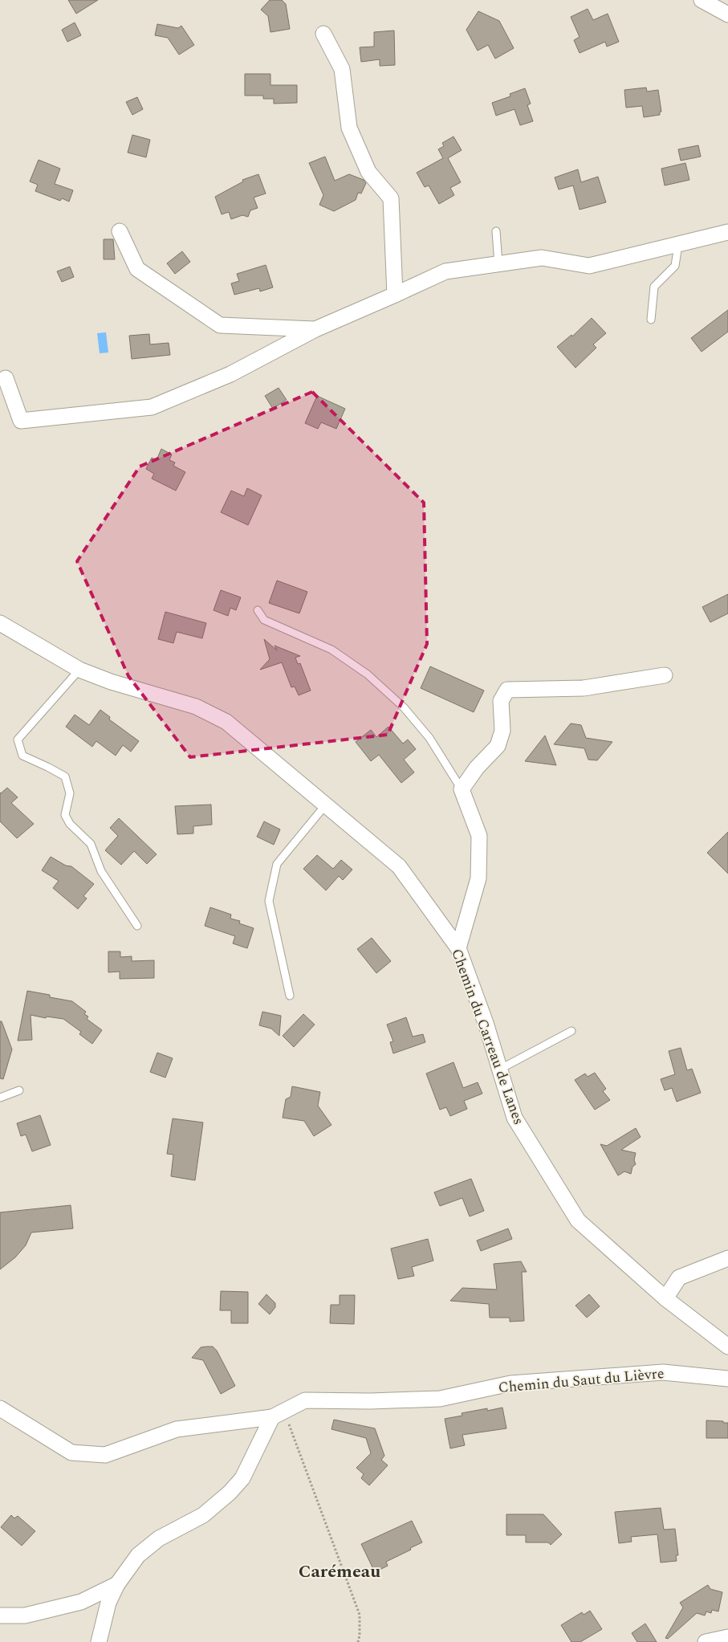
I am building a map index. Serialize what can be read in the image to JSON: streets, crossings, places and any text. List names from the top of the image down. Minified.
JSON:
{"streets":{"street":["Chemin du Carreau de Lanes","Chemin du Saut du Lièvre"]},"districts":["Carémeau"]}
